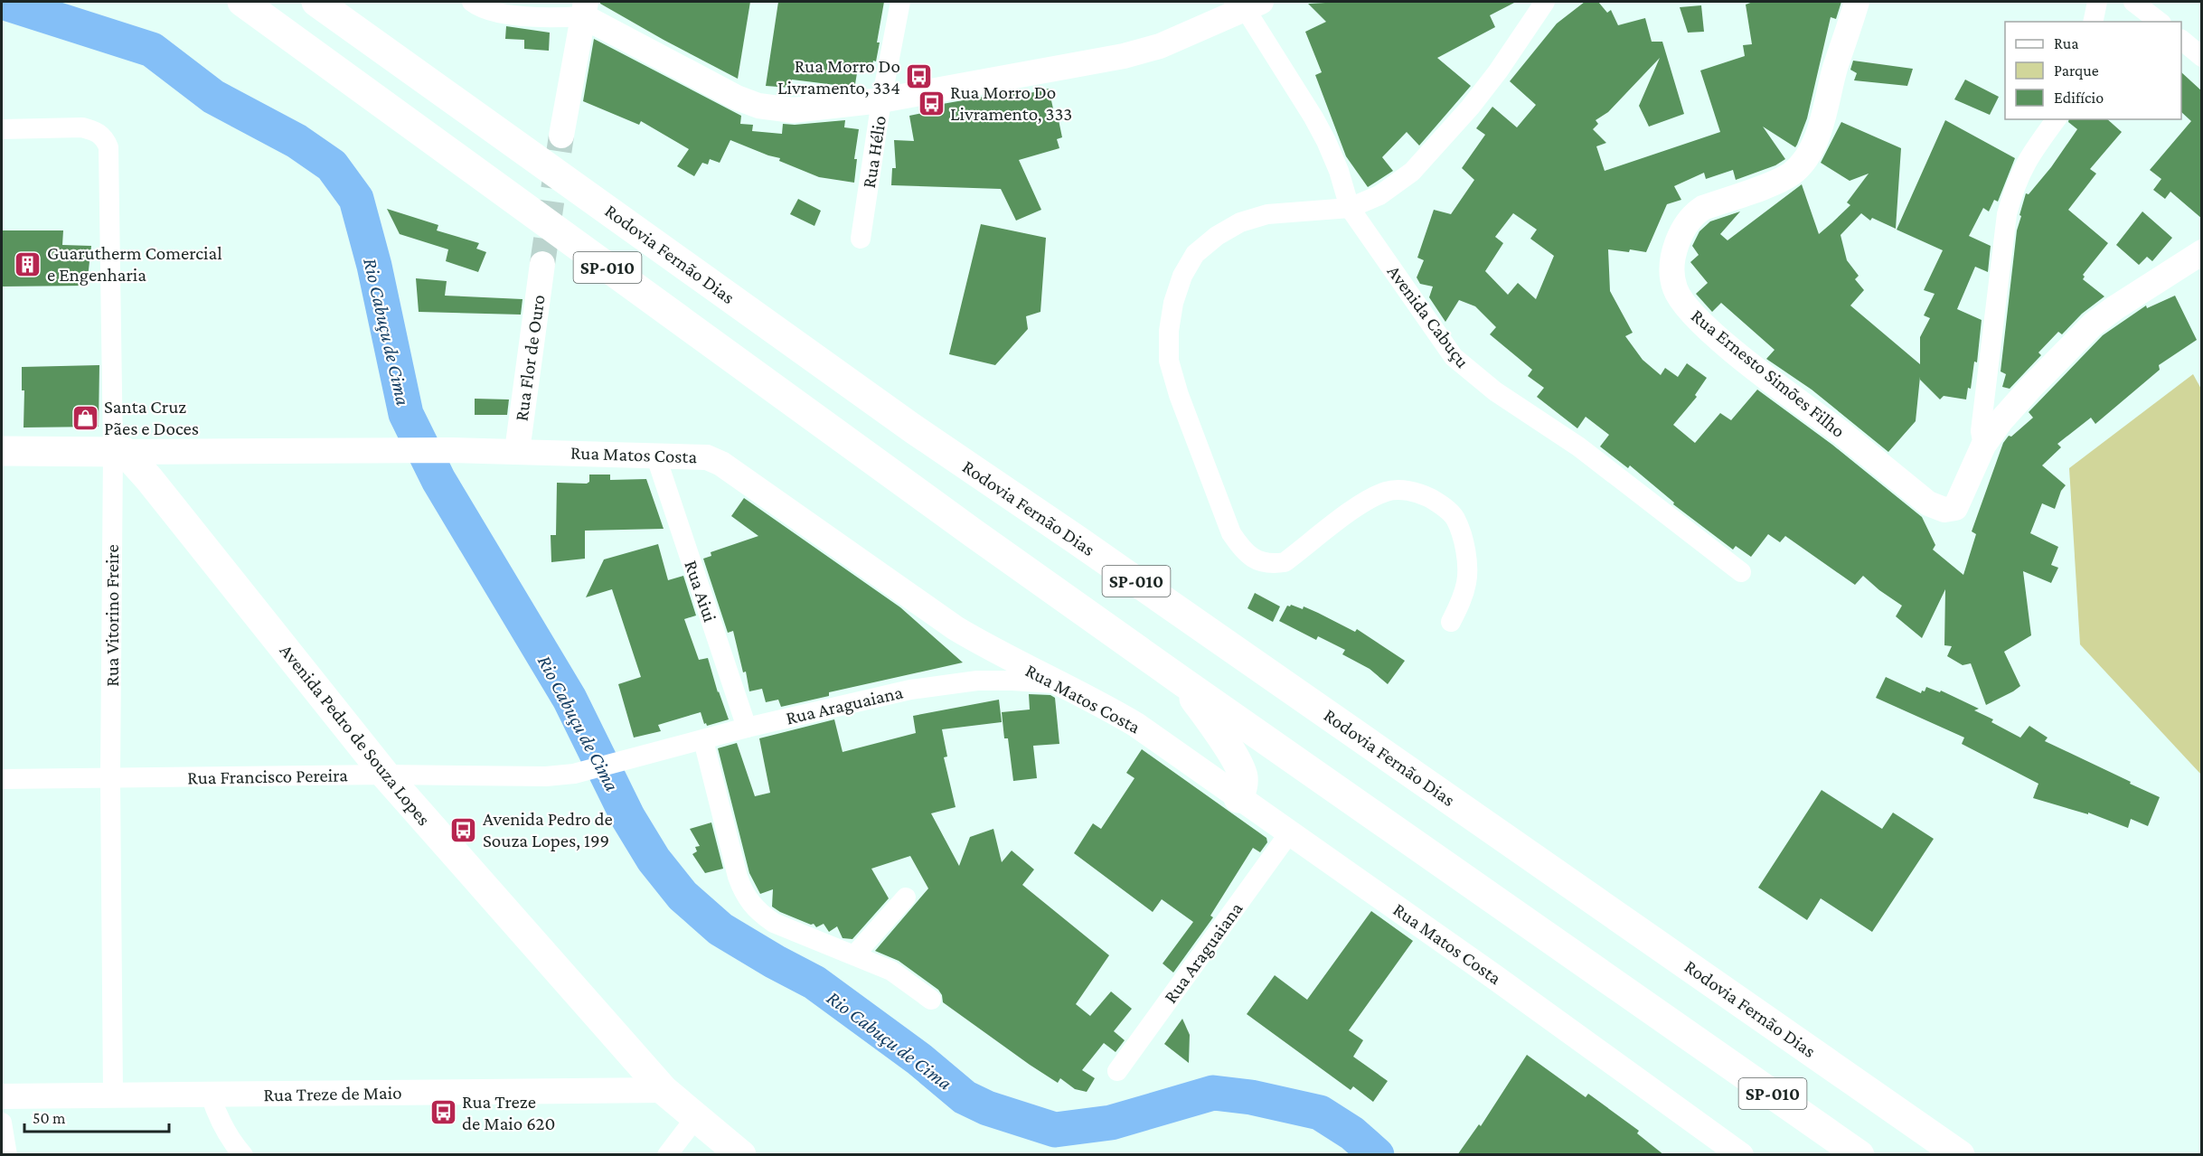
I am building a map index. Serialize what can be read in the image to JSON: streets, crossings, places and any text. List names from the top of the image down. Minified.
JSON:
{"streets":{"main road":["Rodovia Fernão Dias","SP-010","Avenida Pedro de Souza Lopes"],"street":["Rua Hélio","Avenida Cabuçu","Rua Flor de Ouro","Rua Ernesto Simões Filho","Rua Matos Costa","Rua Aiui","Rua Vitorino Freire","Rua Araguaiana","Rua Francisco Pereira","Rua Treze de Maio"]},"crossings":[["Rua Flor de Ouro","Rua Matos Costa"],["Rua Matos Costa","Rua Aiui"],["Rua Matos Costa","Rua Vitorino Freire"],["Rua Matos Costa","Rua Araguaiana"],["Rua Matos Costa","Avenida Pedro de Souza Lopes"],["Rua Aiui","Rua Araguaiana"],["Rua Vitorino Freire","Avenida Pedro de Souza Lopes"],["Rua Vitorino Freire","Rua Francisco Pereira"],["Rua Vitorino Freire","Rua Treze de Maio"],["Rua Araguaiana","Rua Francisco Pereira"],["Avenida Pedro de Souza Lopes","Rua Francisco Pereira"],["Avenida Pedro de Souza Lopes","Rua Treze de Maio"]],"water":["Rio Cabuçu de Cima"],"places":{"bus stop":["Rua Morro Do Livramento, 334","Rua Morro Do Livramento, 333","Avenida Pedro de Souza Lopes, 199","Rua Treze de Maio 620"],"building":["Guarutherm Comercial e Engenharia"],"shop":["Santa Cruz Pães e Doces"]},"legend":["Rua","Parque","Edifício"],"scale_bar":"50 m"}
